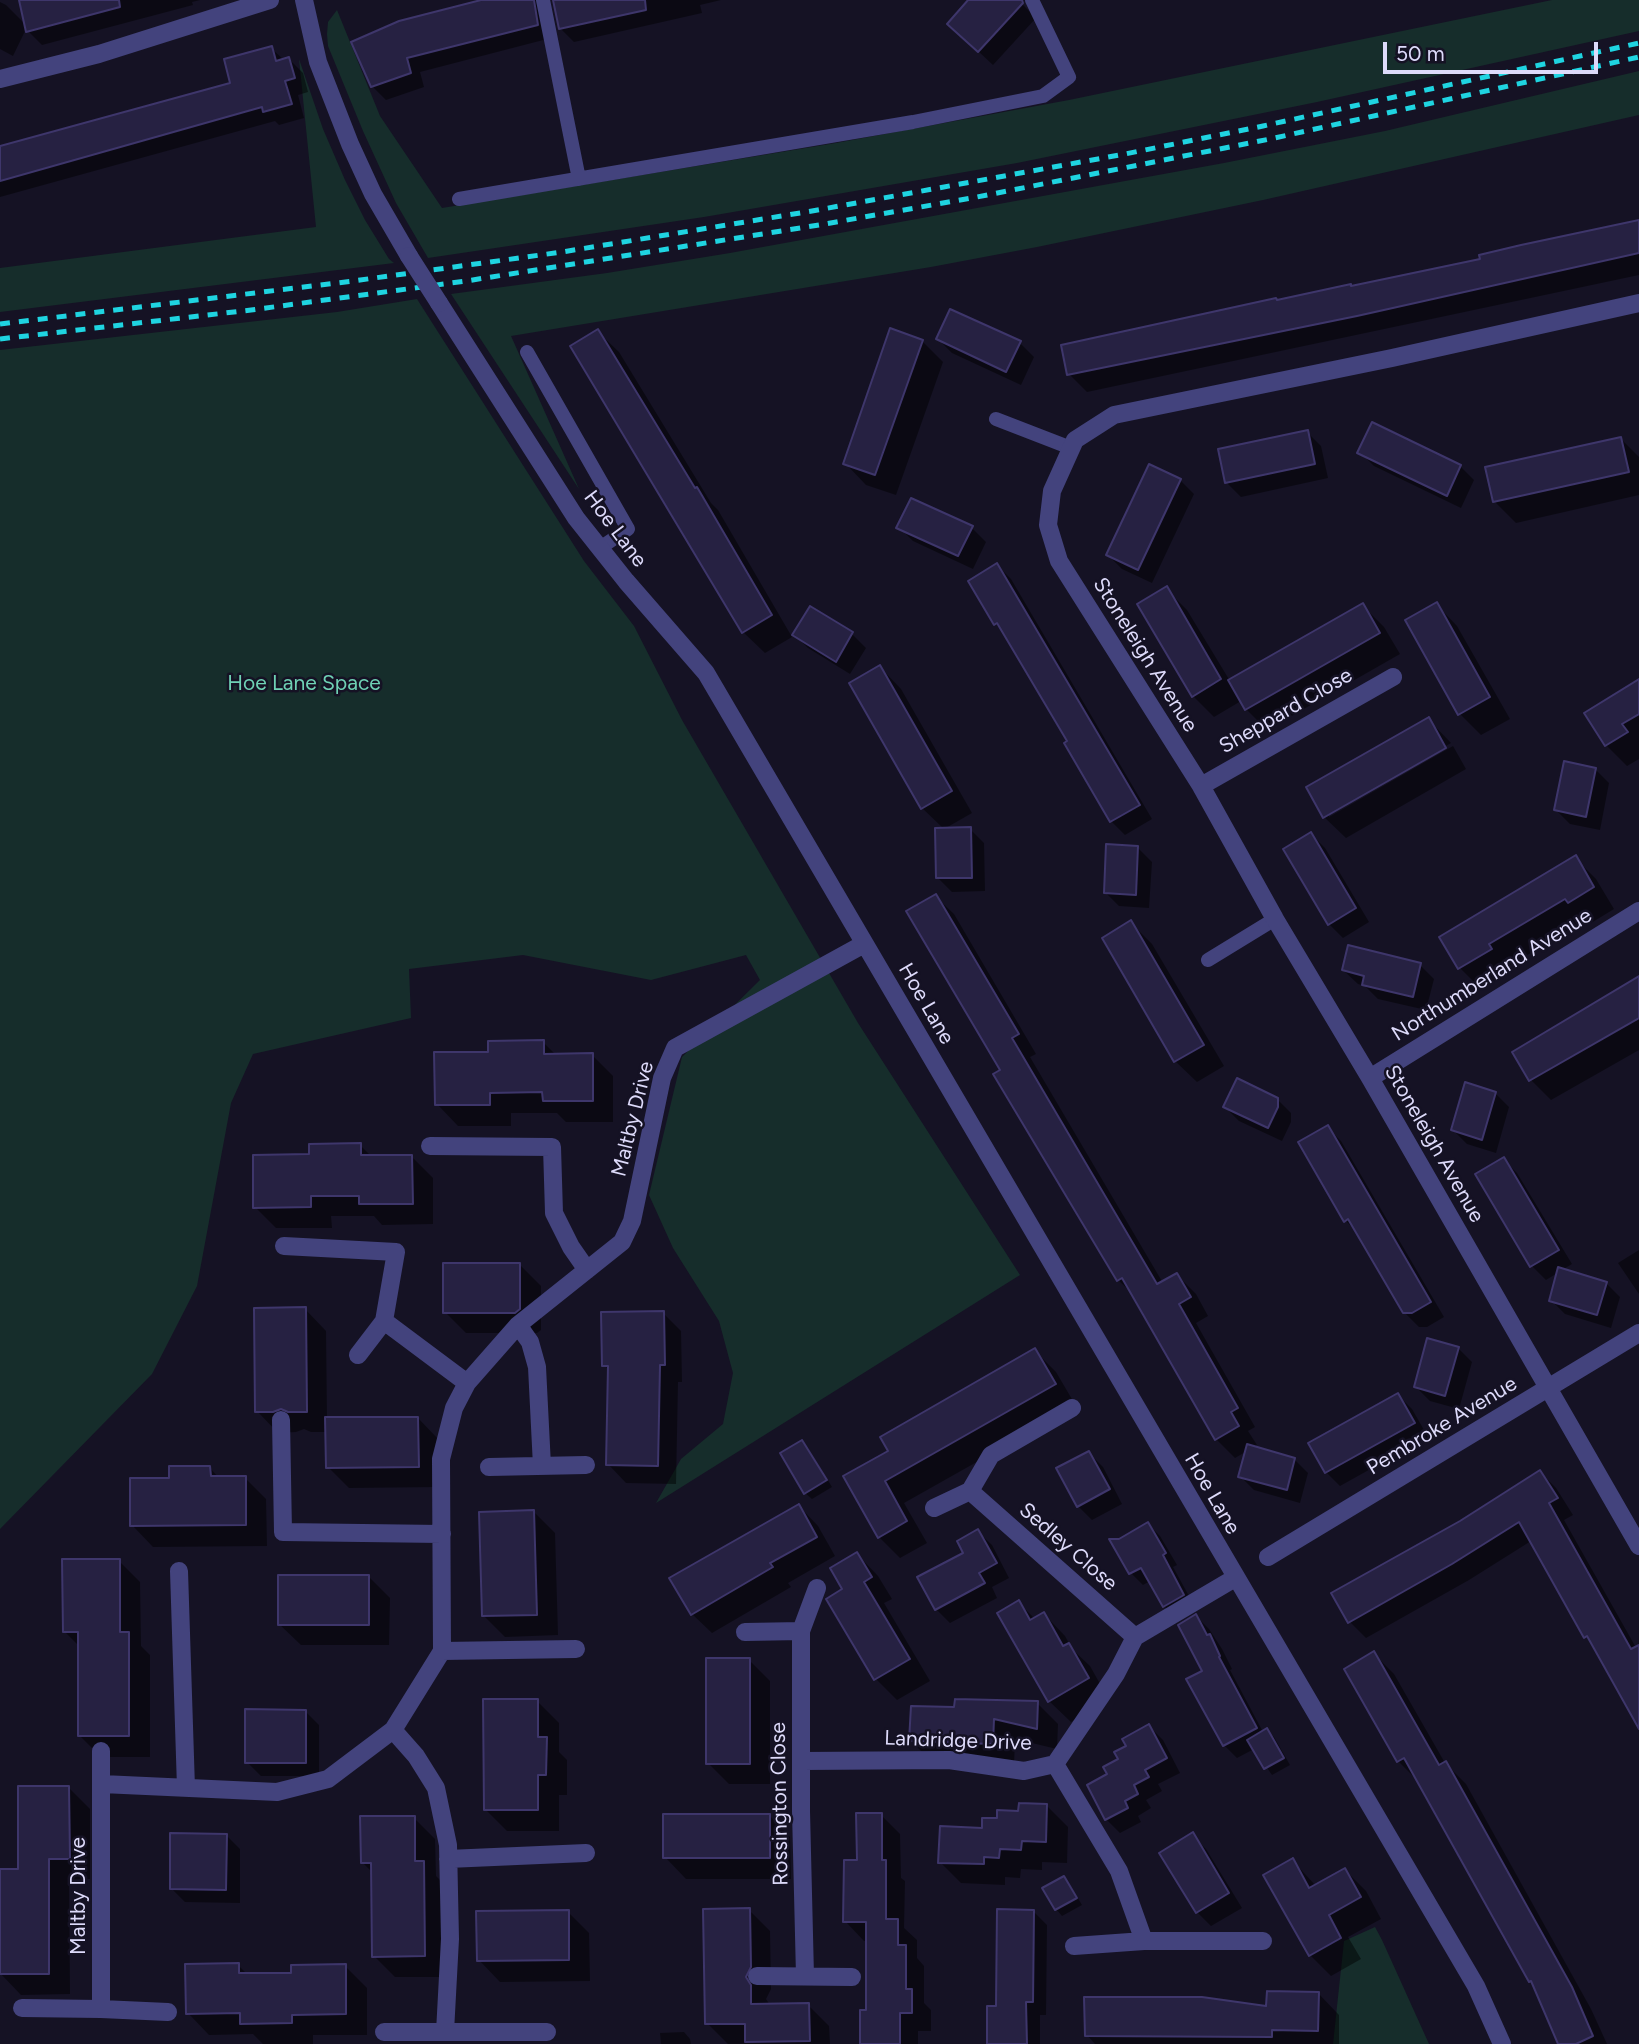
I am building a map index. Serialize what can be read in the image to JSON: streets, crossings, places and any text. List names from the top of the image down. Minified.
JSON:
{"streets":{"street":["Hoe Lane","Stoneleigh Avenue","Sheppard Close","Northumberland Avenue","Maltby Drive","Pembroke Avenue","Sedley Close","Landridge Drive","Rossington Close"]},"crossings":[["Hoe Lane","Maltby Drive"],["Stoneleigh Avenue","Sheppard Close"],["Stoneleigh Avenue","Northumberland Avenue"],["Stoneleigh Avenue","Pembroke Avenue"],["Sedley Close","Landridge Drive"],["Landridge Drive","Rossington Close"]],"parks":["Hoe Lane Space"],"scale_bar":"50 m"}
